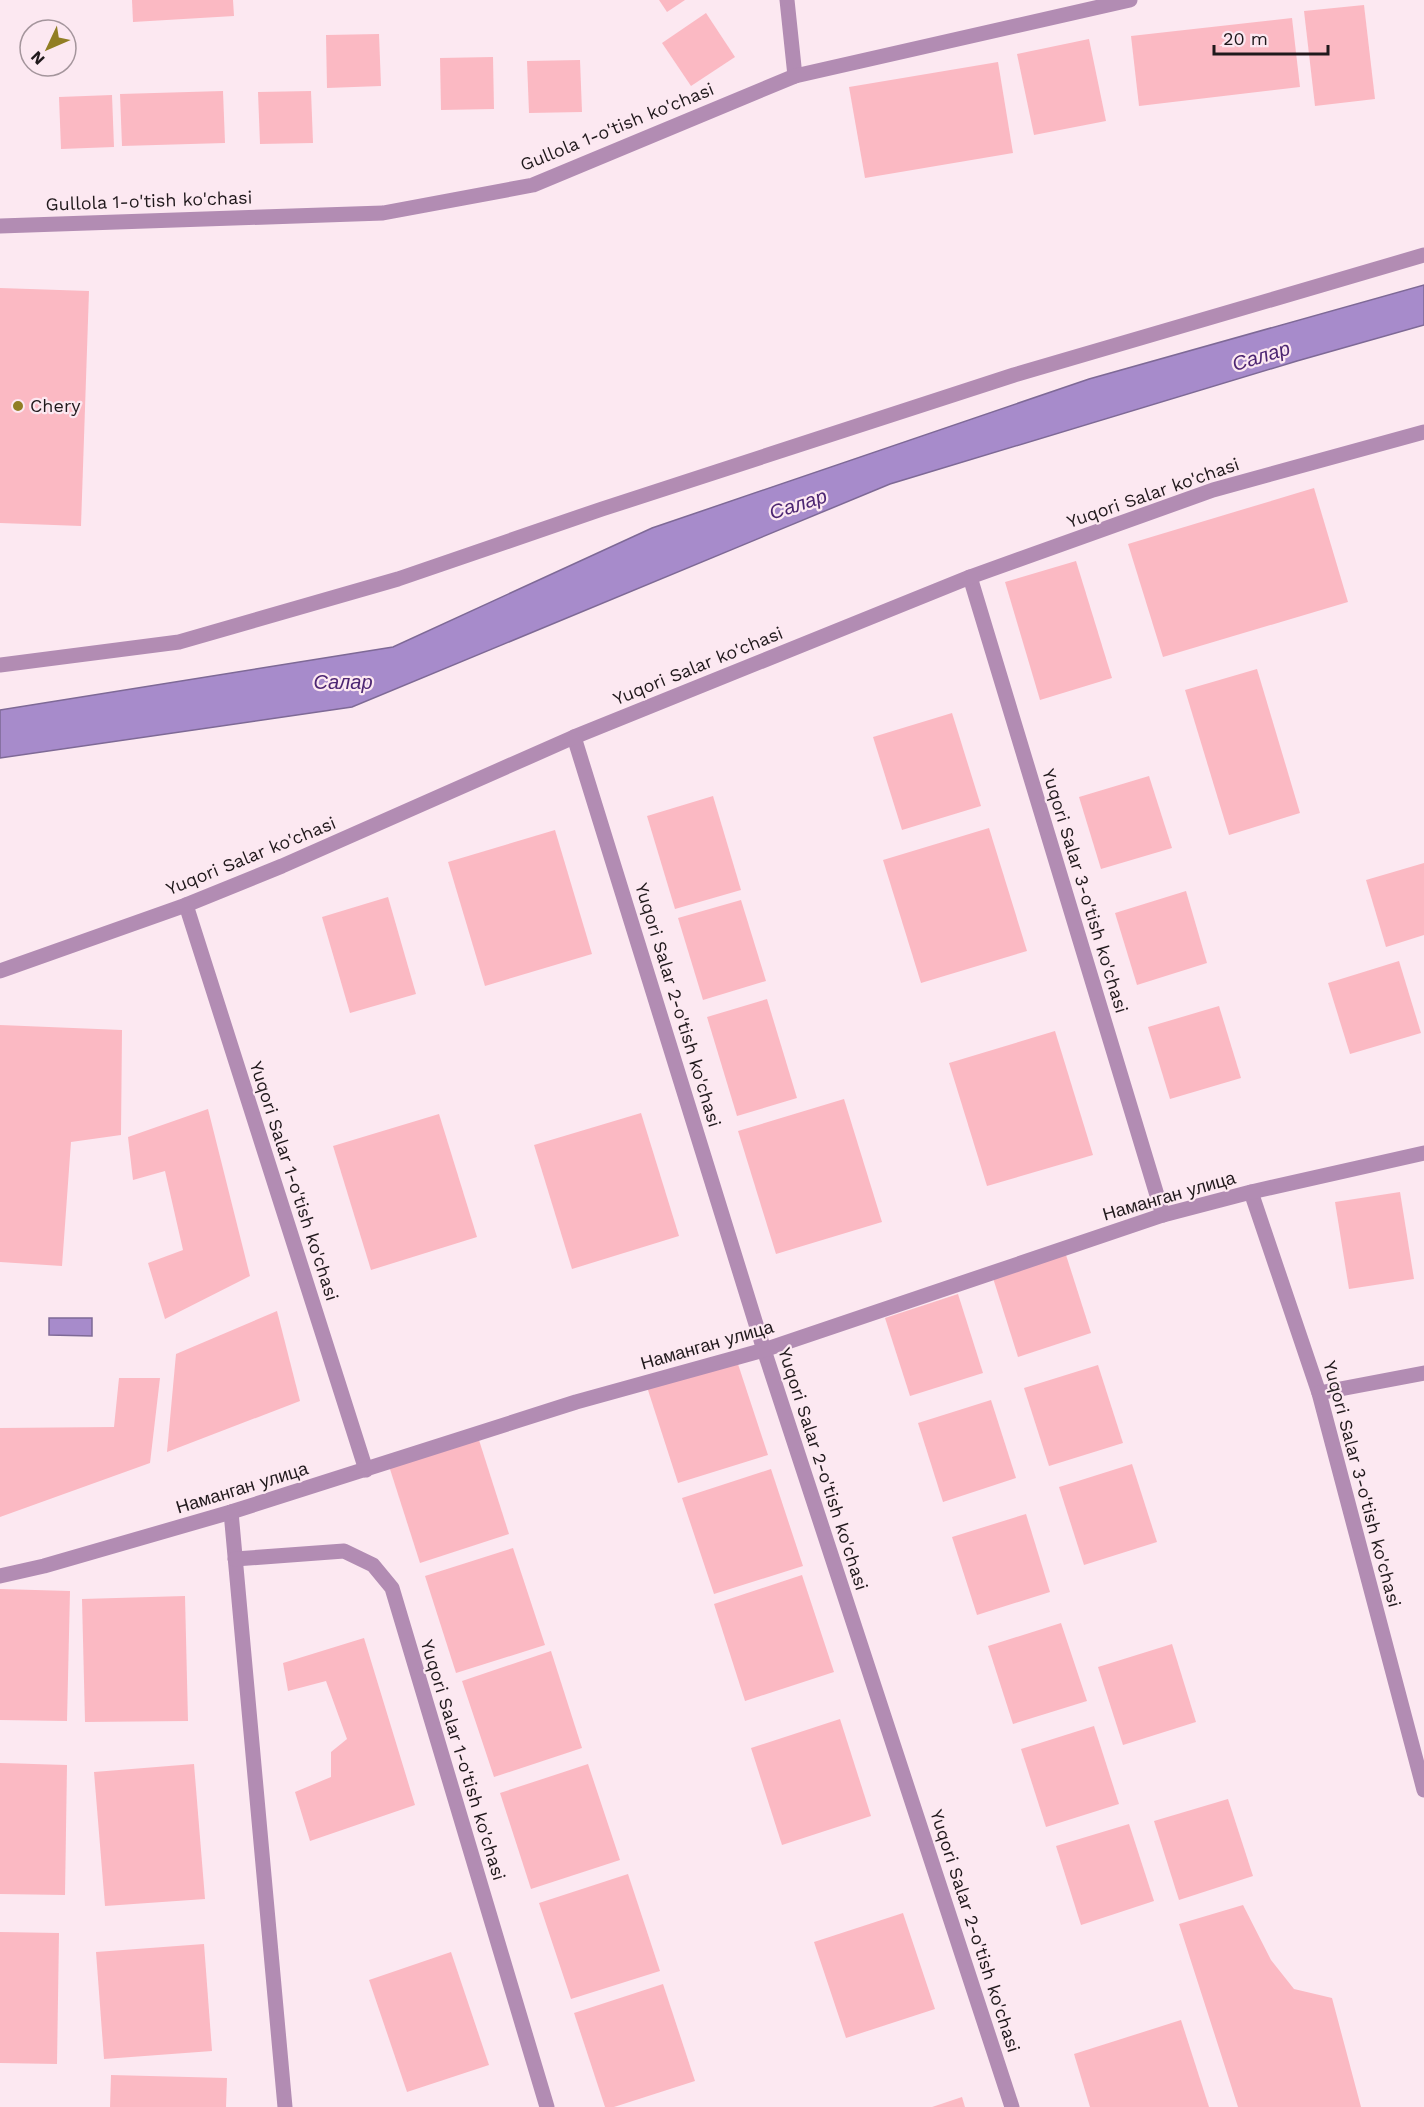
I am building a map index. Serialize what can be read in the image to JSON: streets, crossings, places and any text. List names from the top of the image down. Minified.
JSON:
{"streets":{"street":["Gullola 1-o'tish ko'chasi","Yuqori Salar ko'chasi","Yuqori Salar 3-o'tish ko'chasi","Yuqori Salar 2-o'tish ko'chasi","Yuqori Salar 1-o'tish ko'chasi","Наманган улица"]},"crossings":[["Yuqori Salar ko'chasi","Yuqori Salar 3-o'tish ko'chasi"],["Yuqori Salar ko'chasi","Yuqori Salar 2-o'tish ko'chasi"],["Yuqori Salar ko'chasi","Yuqori Salar 1-o'tish ko'chasi"],["Yuqori Salar 3-o'tish ko'chasi","Наманган улица"],["Yuqori Salar 2-o'tish ko'chasi","Наманган улица"],["Yuqori Salar 1-o'tish ko'chasi","Наманган улица"]],"water":["Салар"],"places":["Chery"],"scale_bar":"20 m","north":"bottom left"}
